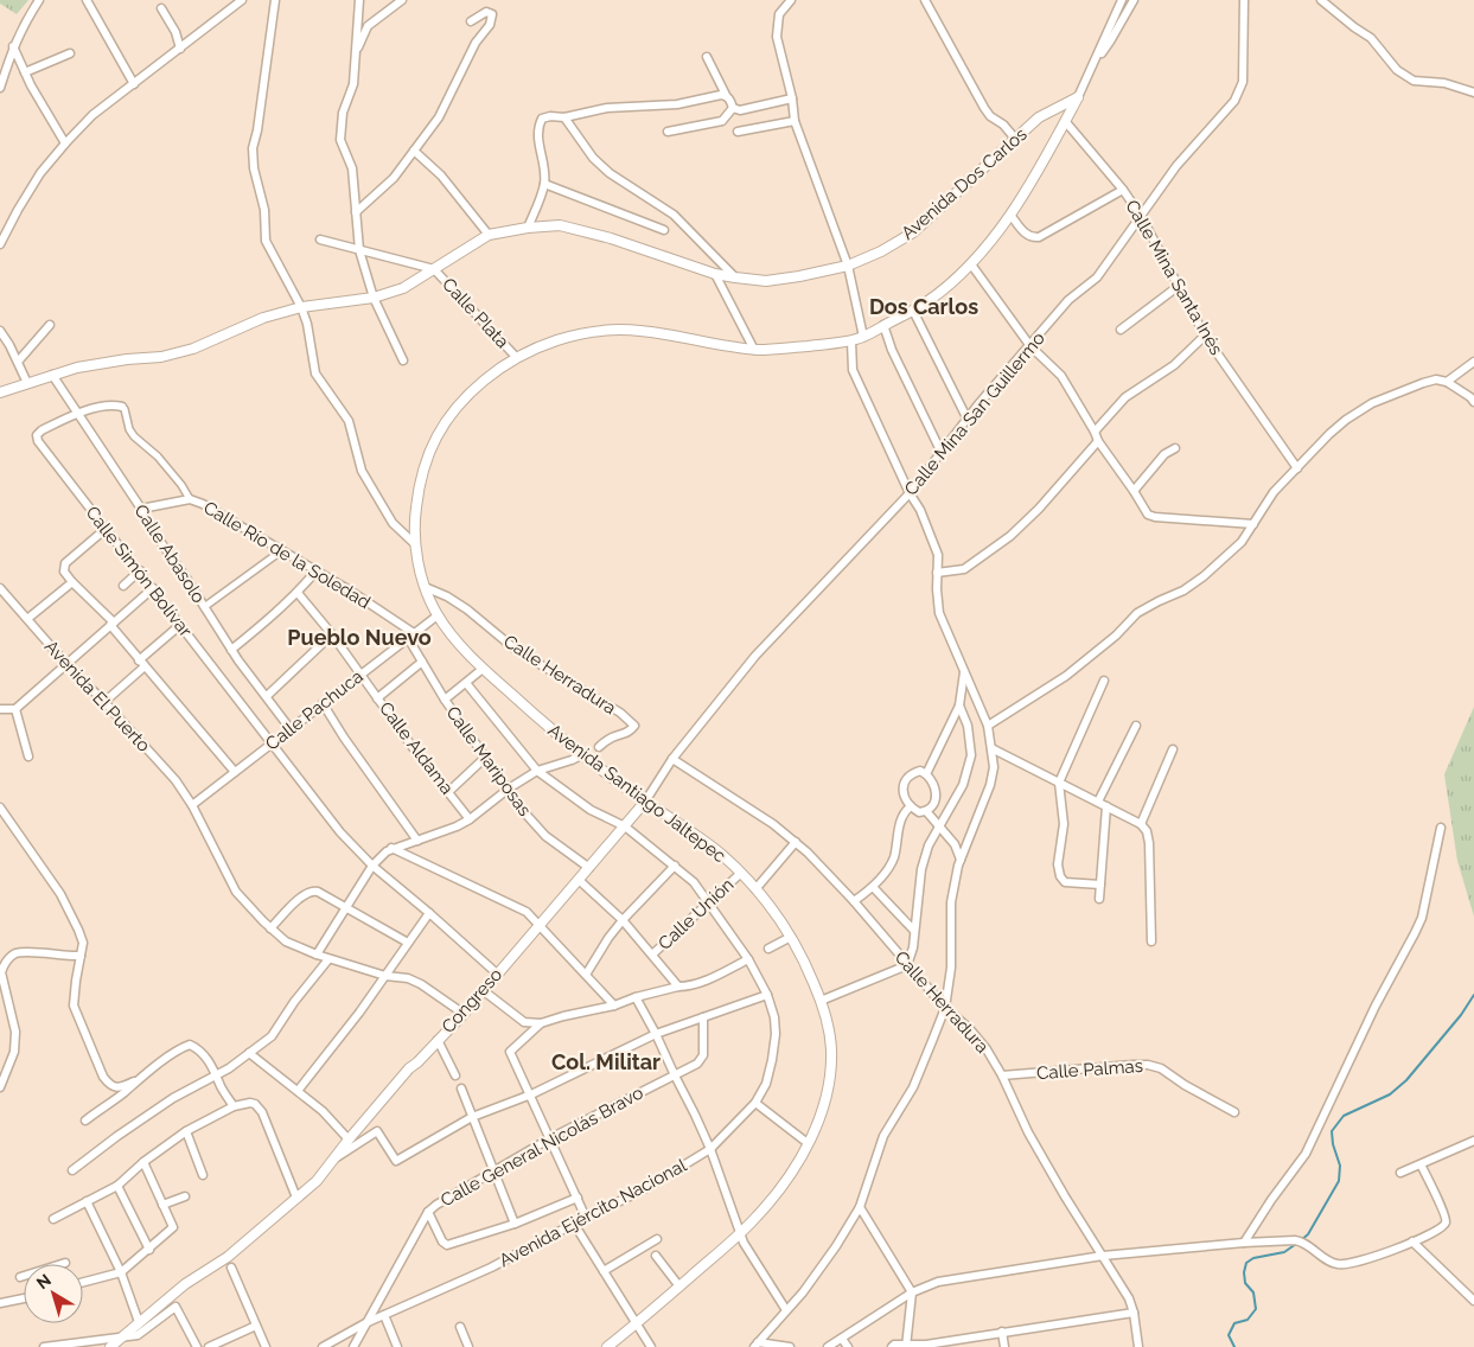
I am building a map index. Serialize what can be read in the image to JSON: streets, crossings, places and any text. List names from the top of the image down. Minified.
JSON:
{"streets":{"street":["Avenida Dos Carlos","Calle Mina Santa Inés","Calle Plata","Calle Mina San Guillermo","Calle Abasolo","Calle Río de la Soledad","Calle Simón Bolívar","Calle Herradura","Avenida El Puerto","Calle Pachuca","Calle Aldama","Calle Mariposas","Avenida Santiago Jaltepec","Calle Unión","Congreso","Calle Palmas","Calle General Nicolás Bravo","Avenida Ejército Nacional"]},"crossings":[["Avenida Dos Carlos","Avenida Santiago Jaltepec"],["Calle Mina Santa Inés","Calle Mina San Guillermo"],["Calle Mina Santa Inés","Avenida Santiago Jaltepec"],["Calle Plata","Avenida Santiago Jaltepec"],["Calle Mina San Guillermo","Calle Herradura"],["Calle Mina San Guillermo","Avenida Santiago Jaltepec"],["Calle Mina San Guillermo","Congreso"],["Calle Abasolo","Calle Simón Bolívar"],["Calle Abasolo","Calle Pachuca"],["Calle Río de la Soledad","Calle Pachuca"],["Calle Río de la Soledad","Calle Mariposas"],["Calle Simón Bolívar","Calle Pachuca"],["Calle Simón Bolívar","Congreso"],["Calle Herradura","Avenida Santiago Jaltepec"],["Calle Herradura","Calle Palmas"],["Avenida El Puerto","Calle Pachuca"],["Avenida El Puerto","Congreso"],["Calle Pachuca","Calle Aldama"],["Calle Pachuca","Calle Mariposas"],["Calle Pachuca","Avenida Santiago Jaltepec"],["Calle Mariposas","Congreso"],["Avenida Santiago Jaltepec","Calle Unión"],["Avenida Santiago Jaltepec","Congreso"],["Calle Unión","Avenida Ejército Nacional"],["Congreso","Avenida Ejército Nacional"],["Calle General Nicolás Bravo","Avenida Ejército Nacional"]],"districts":["Dos Carlos","Pueblo Nuevo","Col. Militar"],"north":"top left"}
